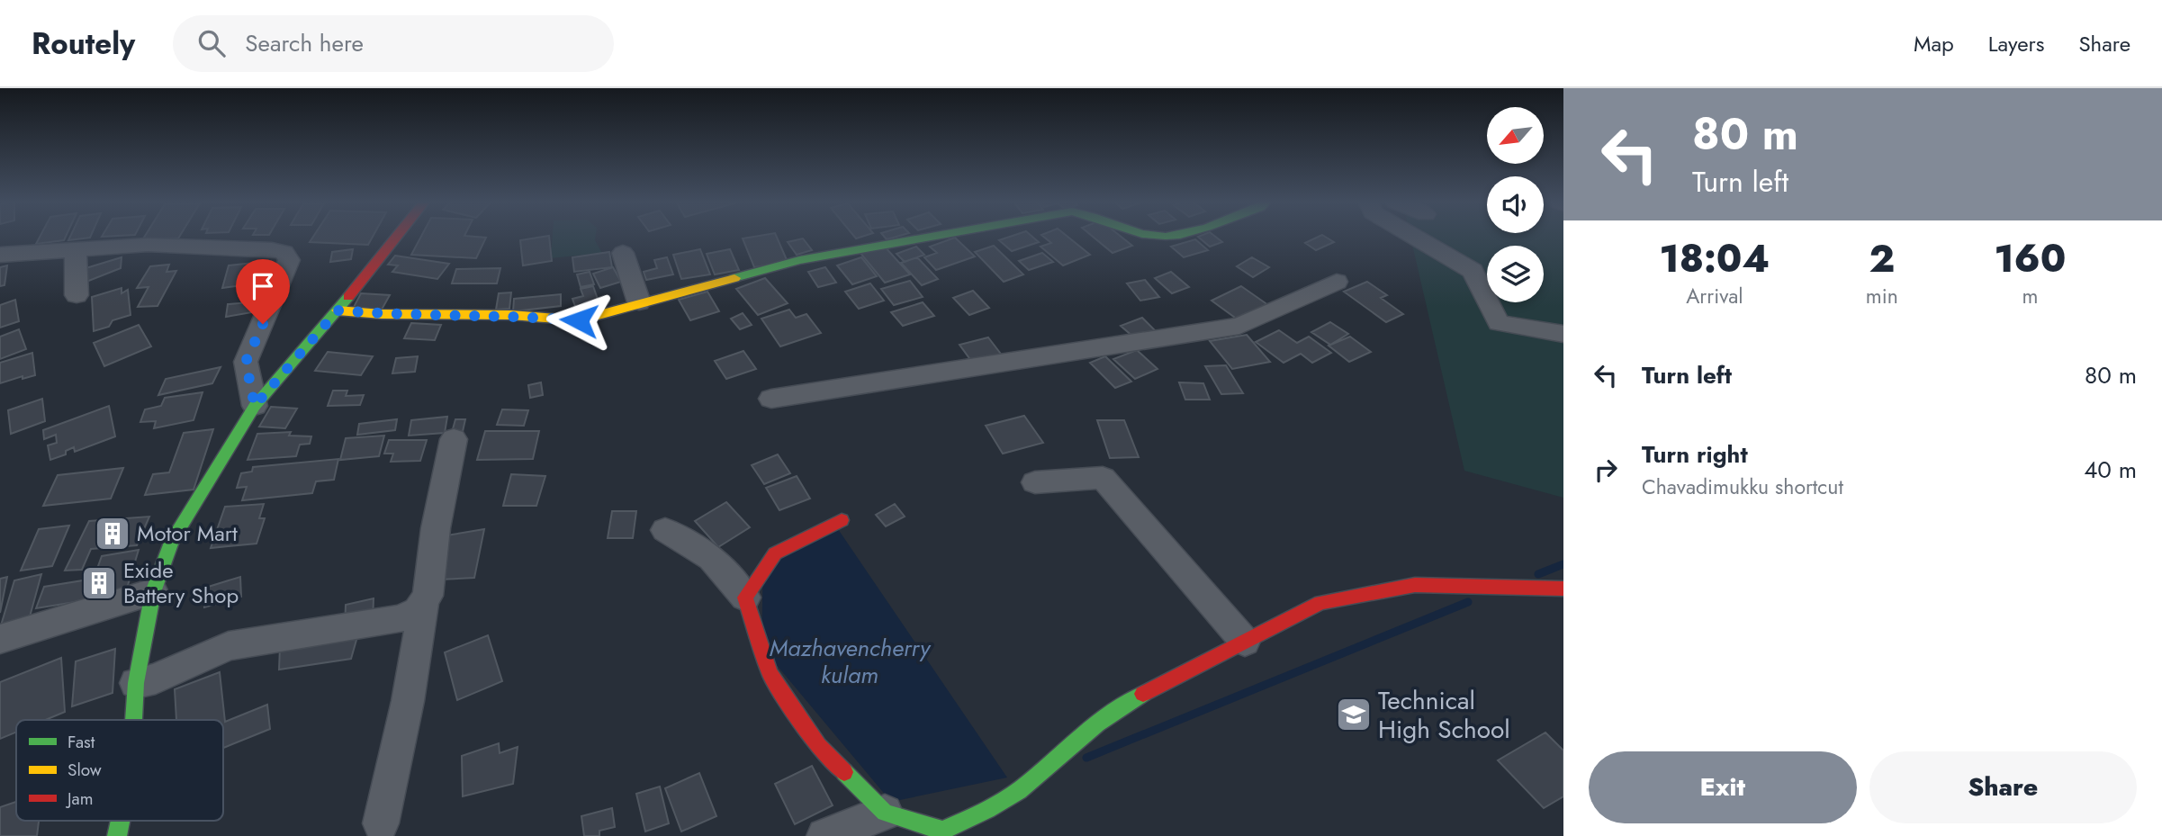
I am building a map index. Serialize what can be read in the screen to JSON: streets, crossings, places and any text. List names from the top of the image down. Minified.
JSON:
{"water":["Mazhavencherry kulam"],"places":{"building":["Motor Mart","Exide Battery Shop"],"school or university":["Technical High School"]},"legend":["Fast","Slow","Jam"],"north":"bottom left","page":{"header":"Routely","search":"Search here","nav":["Map","Layers","Share"],"turn":["80 m","Turn left"],"eta":["18:04","Arrival","2","min","160","m"],"list":[{"name":"Turn left","value":"80 m"},{"name":"Turn right","note":"Chavadimukku shortcut","value":"40 m"}],"buttons":["Exit","Share"]}}
